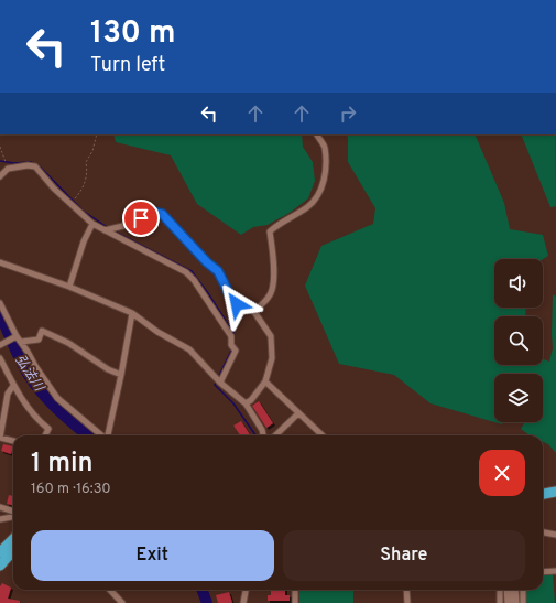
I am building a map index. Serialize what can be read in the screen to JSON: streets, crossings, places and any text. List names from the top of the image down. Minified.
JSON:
{"water":["弘法川"],"page":{"turn":["130 m","Turn left"],"heading":["1 min","160 m · 16:30"],"buttons":["Exit","Share"]}}
